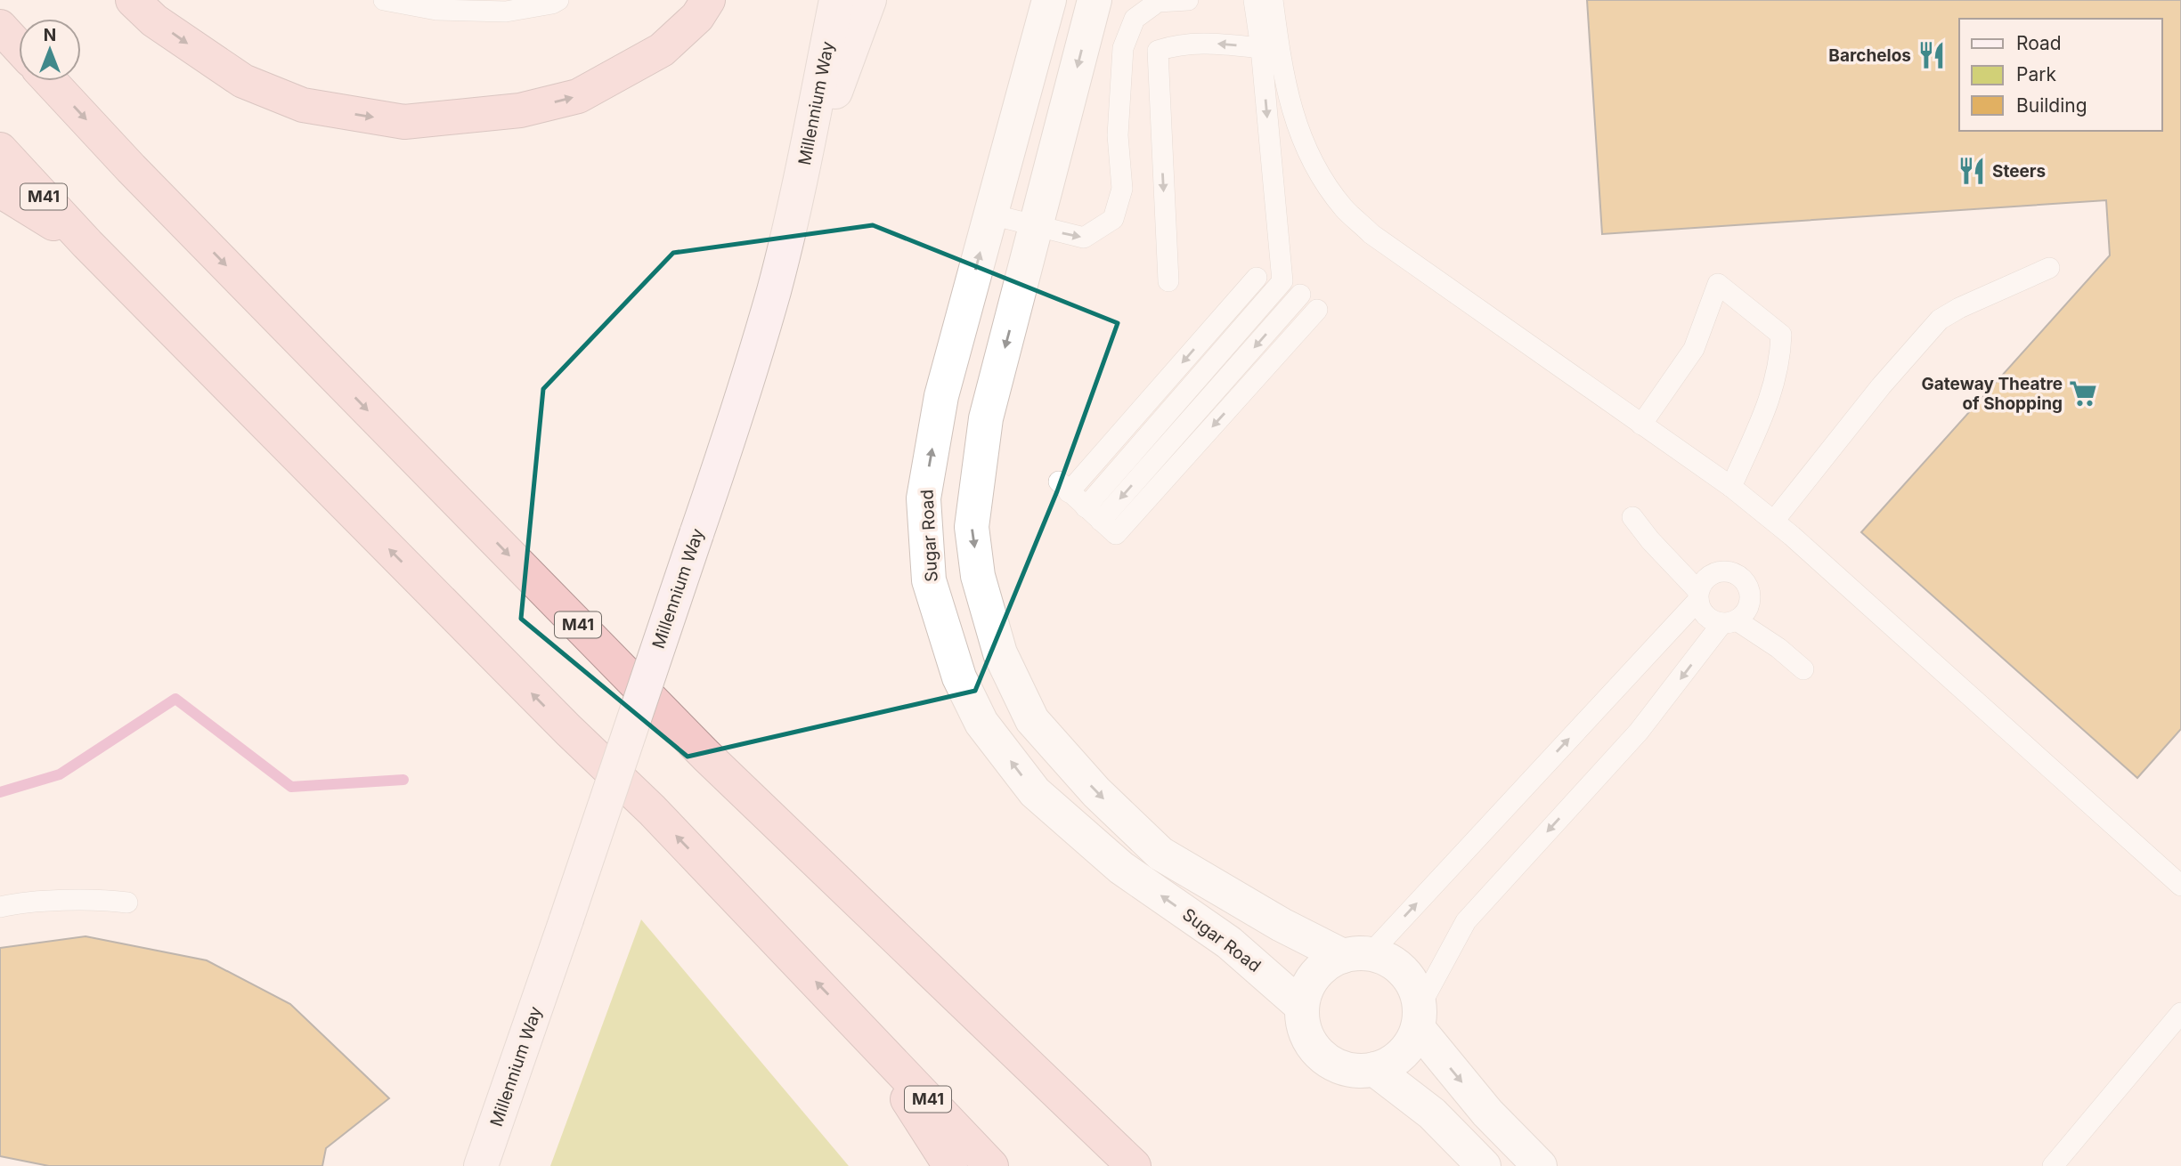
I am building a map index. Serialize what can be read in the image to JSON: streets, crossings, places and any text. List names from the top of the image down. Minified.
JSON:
{"streets":{"highway":["M41"],"street":["Millennium Way","Sugar Road"]},"one_way":["Sugar Road"],"places":{"restaurant":["Barchelos","Steers"],"supermarket":["Gateway Theatre of Shopping"]},"legend":["Road","Park","Building"],"north":"top"}
